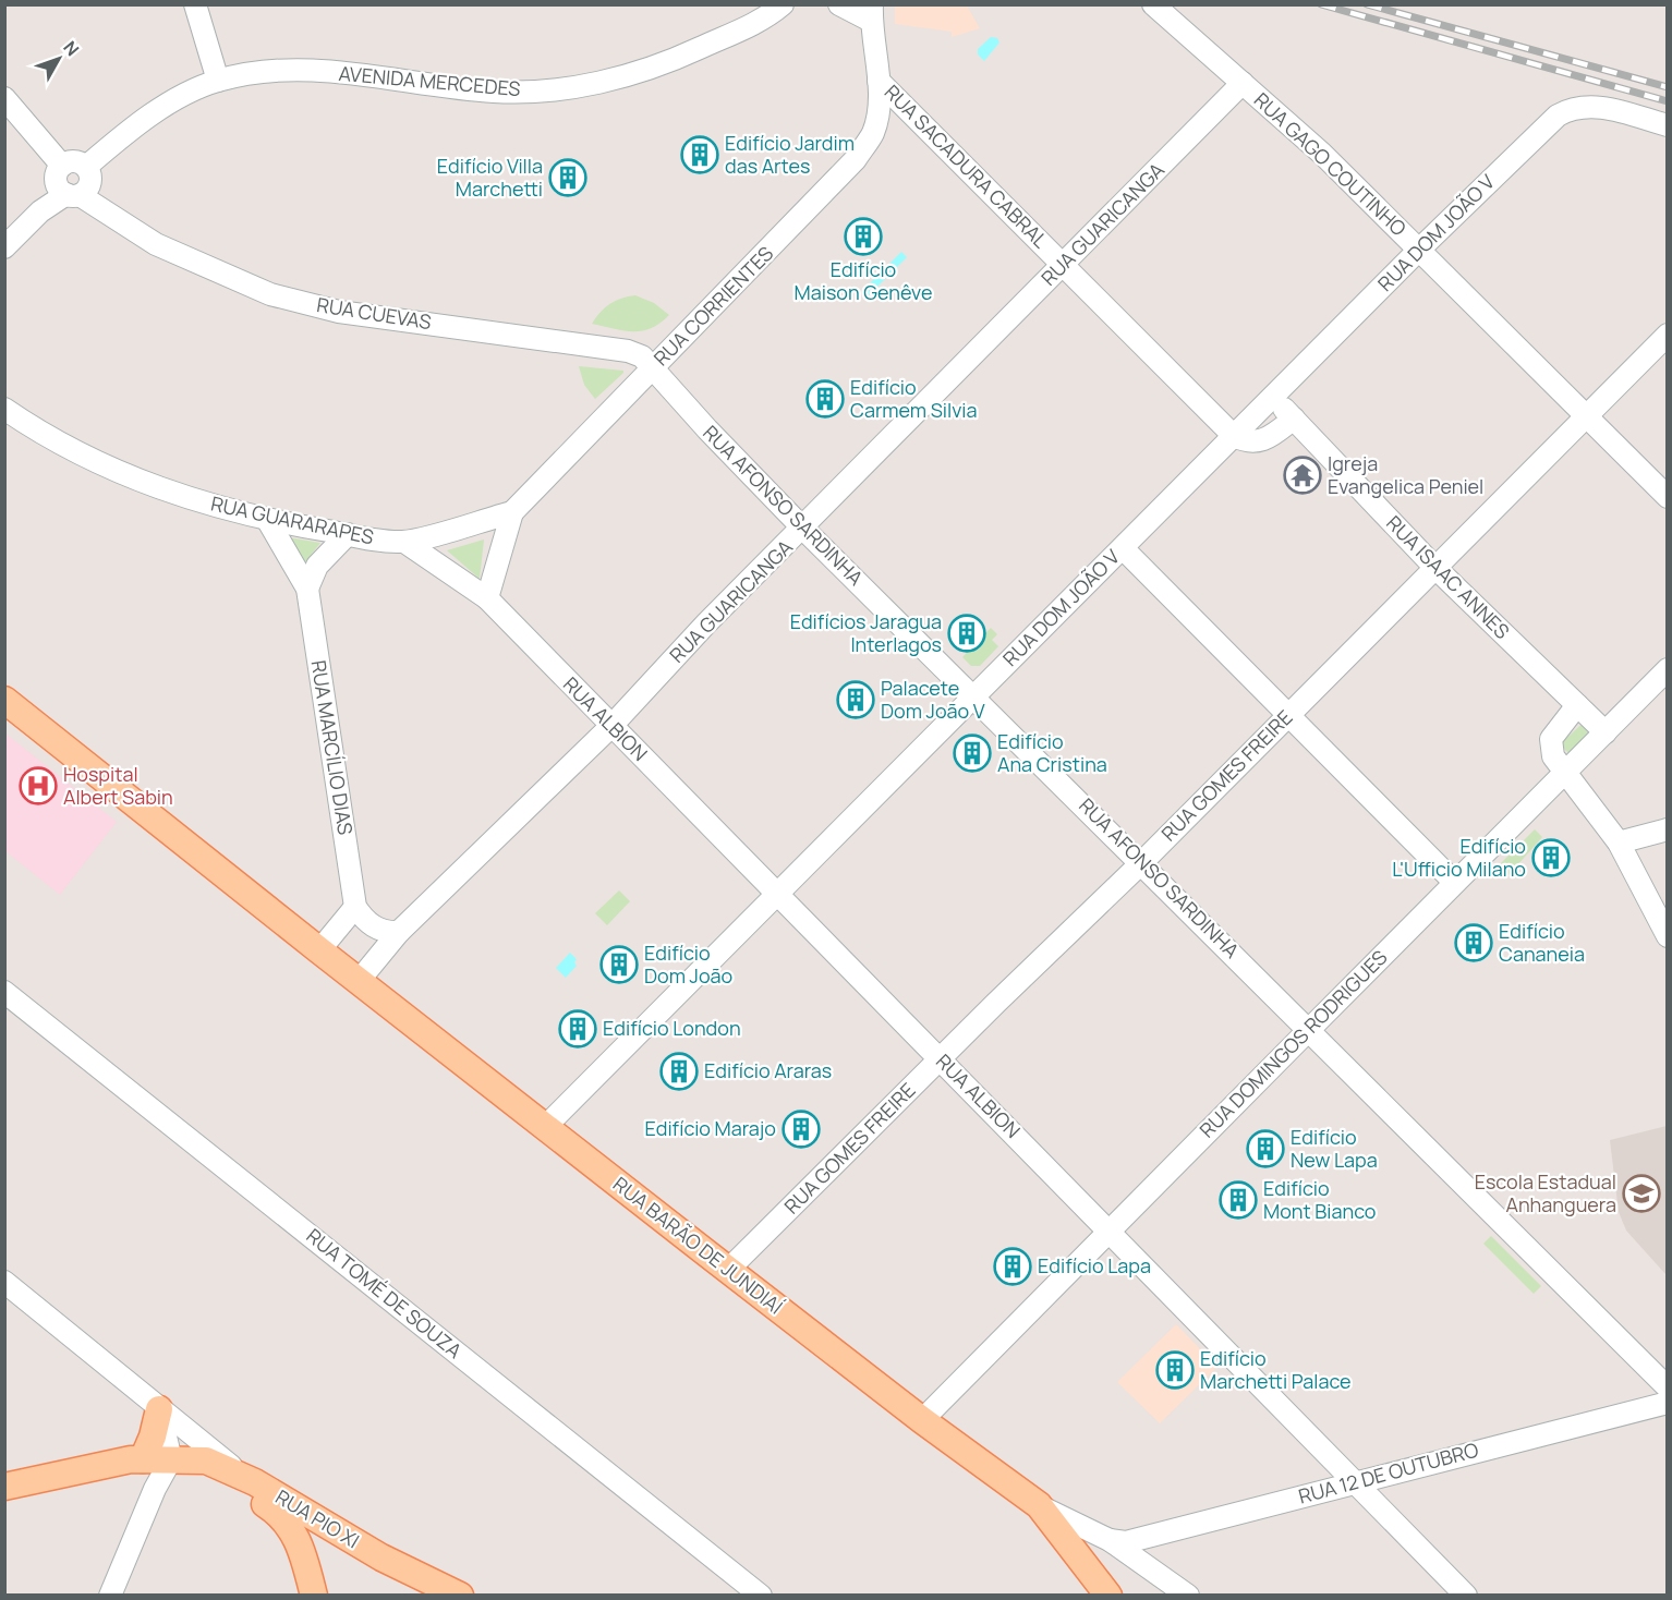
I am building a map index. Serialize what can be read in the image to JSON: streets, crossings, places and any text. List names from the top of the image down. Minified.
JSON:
{"streets":{"main road":["RUA BARÃO DE JUNDIAÍ","RUA PIO XI"],"street":["AVENIDA MERCEDES","RUA GAGO COUTINHO","RUA SACADURA CABRAL","RUA GUARICANGA","RUA DOM JOÃO V","RUA CORRIENTES","RUA CUEVAS","RUA AFONSO SARDINHA","RUA GUARARAPES","RUA ISAAC ANNES","RUA ALBION","RUA MARCÍLIO DIAS","RUA GOMES FREIRE","RUA DOMINGOS RODRIGUES","RUA TOMÉ DE SOUZA","RUA 12 DE OUTUBRO"]},"crossings":[["AVENIDA MERCEDES","RUA CUEVAS"],["RUA GAGO COUTINHO","RUA GUARICANGA"],["RUA GAGO COUTINHO","RUA DOM JOÃO V"],["RUA GAGO COUTINHO","RUA GOMES FREIRE"],["RUA SACADURA CABRAL","RUA GUARICANGA"],["RUA SACADURA CABRAL","RUA DOM JOÃO V"],["RUA SACADURA CABRAL","RUA CORRIENTES"],["RUA GUARICANGA","RUA AFONSO SARDINHA"],["RUA GUARICANGA","RUA ALBION"],["RUA GUARICANGA","RUA BARÃO DE JUNDIAÍ"],["RUA DOM JOÃO V","RUA AFONSO SARDINHA"],["RUA DOM JOÃO V","RUA ISAAC ANNES"],["RUA DOM JOÃO V","RUA ALBION"],["RUA DOM JOÃO V","RUA BARÃO DE JUNDIAÍ"],["RUA CORRIENTES","RUA CUEVAS"],["RUA CORRIENTES","RUA AFONSO SARDINHA"],["RUA CUEVAS","RUA AFONSO SARDINHA"],["RUA AFONSO SARDINHA","RUA GOMES FREIRE"],["RUA AFONSO SARDINHA","RUA DOMINGOS RODRIGUES"],["RUA GUARARAPES","RUA ALBION"],["RUA GUARARAPES","RUA MARCÍLIO DIAS"],["RUA ISAAC ANNES","RUA GOMES FREIRE"],["RUA ISAAC ANNES","RUA DOMINGOS RODRIGUES"],["RUA ALBION","RUA GOMES FREIRE"],["RUA ALBION","RUA DOMINGOS RODRIGUES"],["RUA ALBION","RUA 12 DE OUTUBRO"],["RUA GOMES FREIRE","RUA BARÃO DE JUNDIAÍ"],["RUA DOMINGOS RODRIGUES","RUA BARÃO DE JUNDIAÍ"]],"places":{"building":["Edifício Jardim das Artes","Edifício Villa Marchetti","Edifício Maison Genêve","Edifício Carmem Silvia","Edifícios Jaragua Interlagos","Palacete Dom João V","Edifício Ana Cristina","Edifício L'Ufficio Milano","Edifício Cananeia","Edifício Dom João","Edifício London","Edifício Araras","Edifício Marajo","Edifício New Lapa","Edifício Mont Bianco","Edifício Lapa","Edifício Marchetti Palace"],"temple":["Igreja Evangelica Peniel"],"hospital":["Hospital Albert Sabin"],"school or university":["Escola Estadual Anhanguera"]},"north":"top right"}
